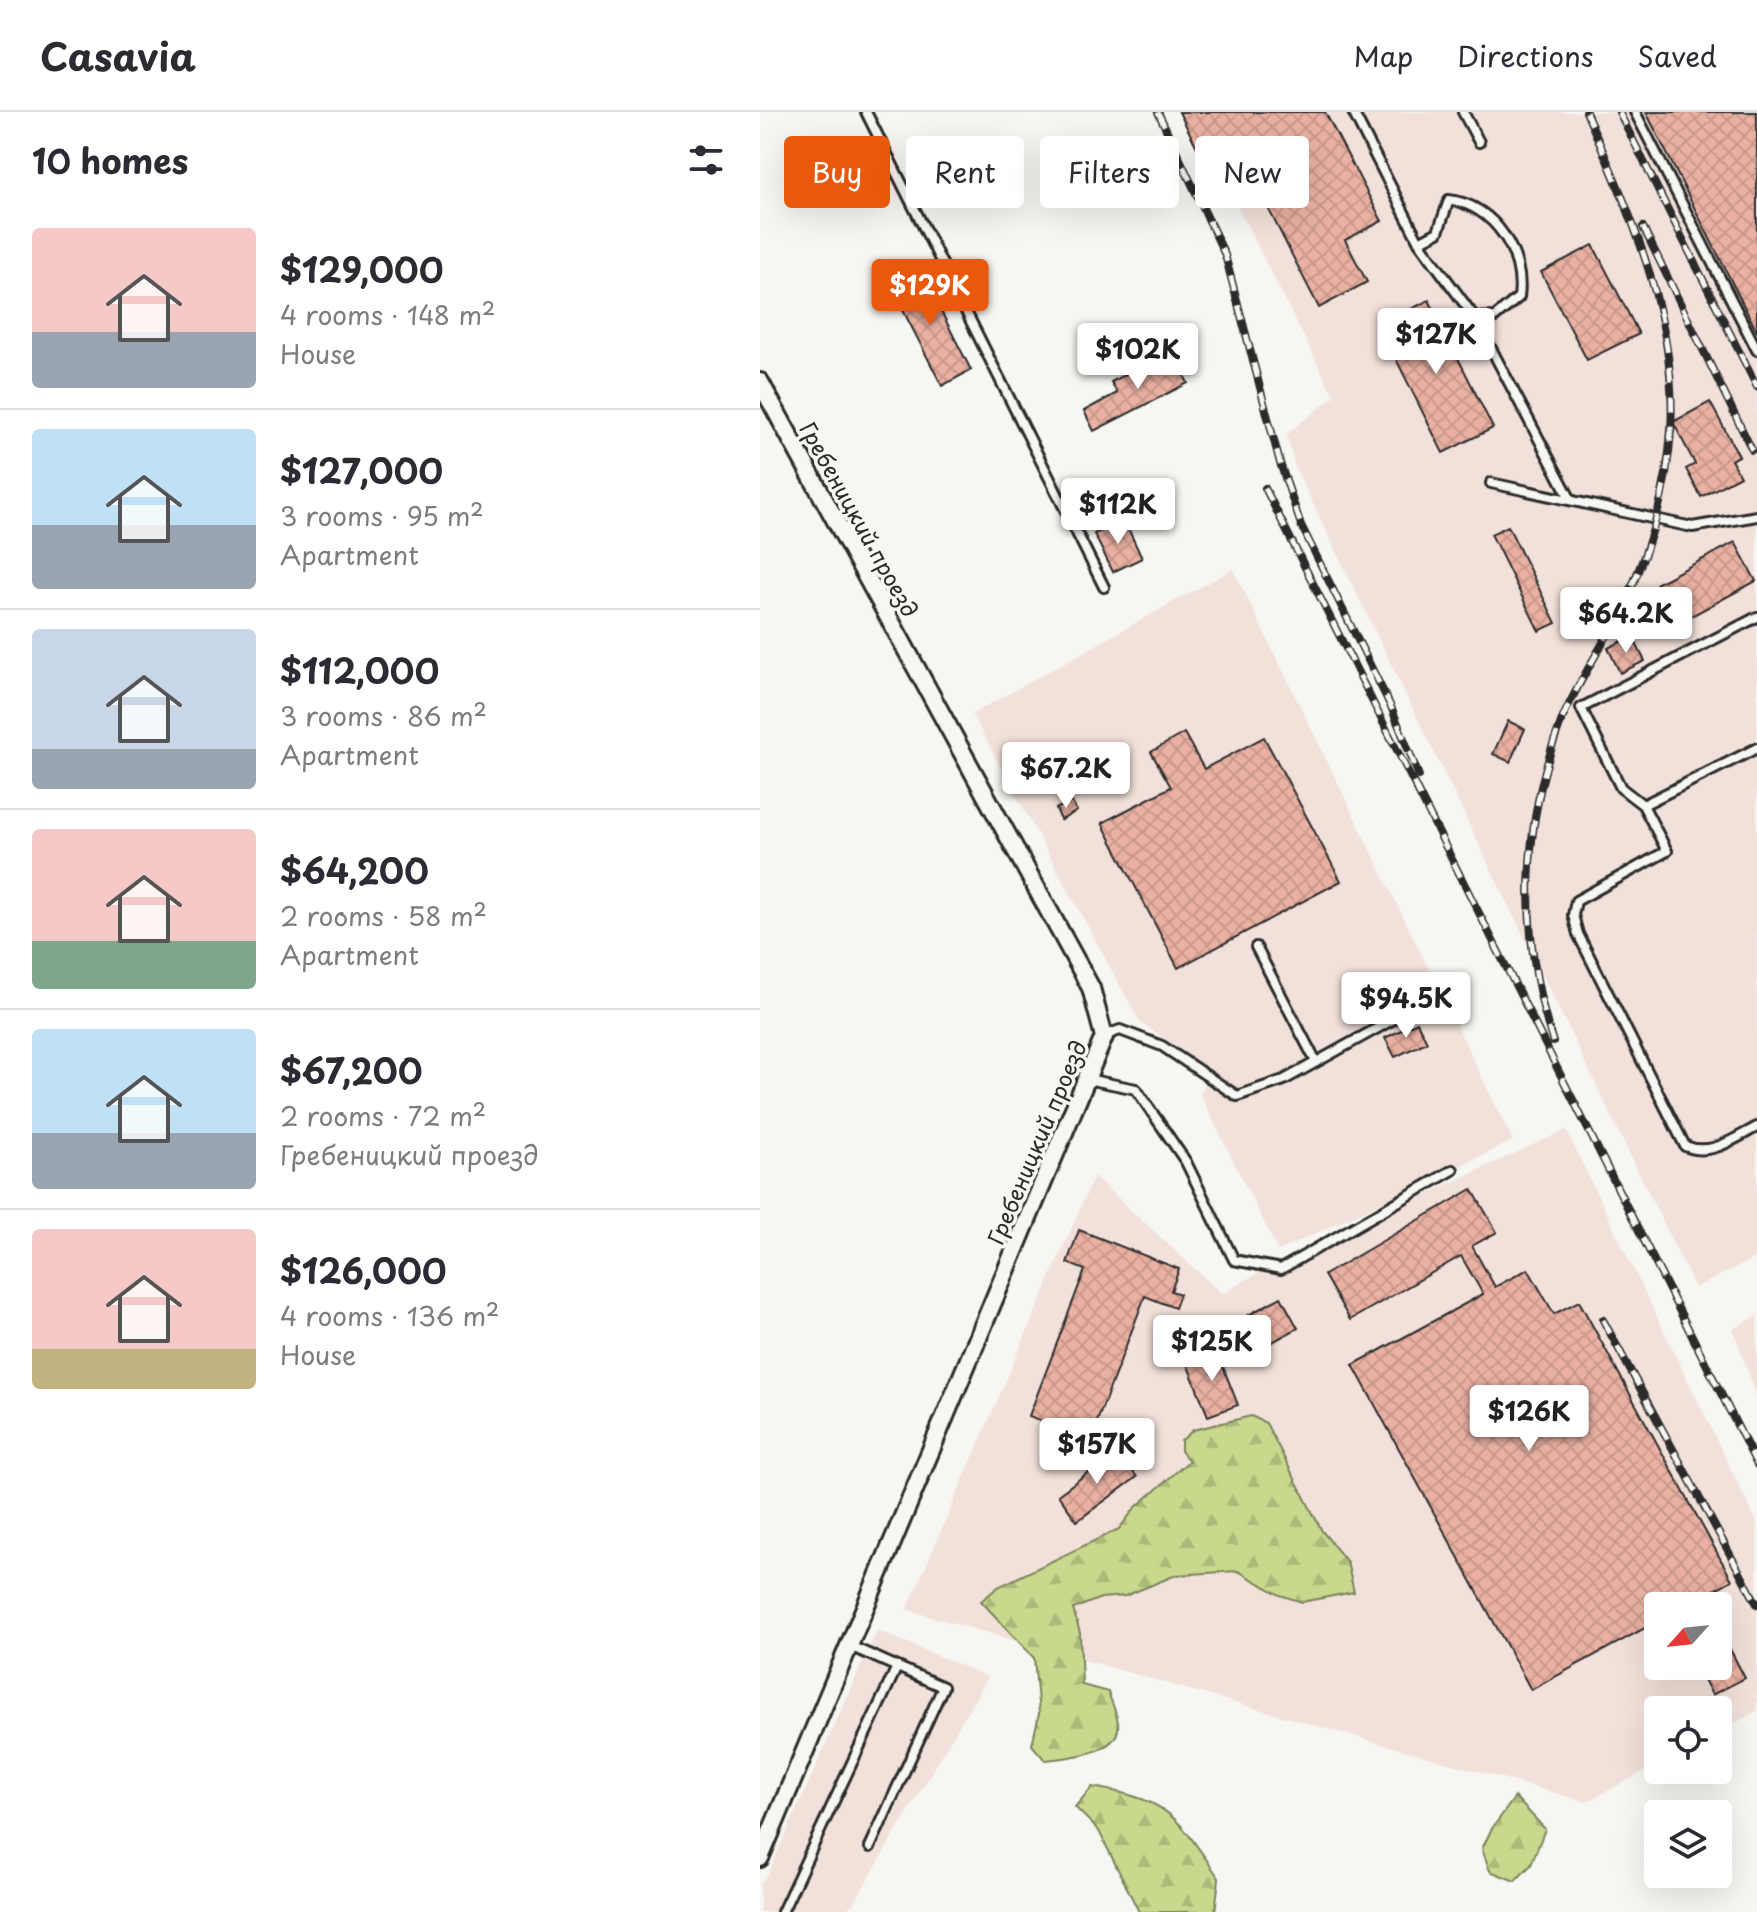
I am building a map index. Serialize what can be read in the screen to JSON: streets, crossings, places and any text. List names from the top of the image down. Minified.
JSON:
{"streets":{"street":["Гребеницкий проезд"]},"north":"bottom left","page":{"header":"Casavia","nav":["Map","Directions","Saved"],"heading":"10 homes","chip":["Buy","Rent","Filters","New"],"list":[{"name":"$129,000","note":"4 rooms · 148 m² · House"},{"name":"$127,000","note":"3 rooms · 95 m² · Apartment"},{"name":"$112,000","note":"3 rooms · 86 m² · Apartment"},{"name":"$64,200","note":"2 rooms · 58 m² · Apartment"},{"name":"$67,200","note":"2 rooms · 72 m² · Гребеницкий проезд"},{"name":"$126,000","note":"4 rooms · 136 m² · House"}],"price":["$129K","$127K","$102K","$112K","$64.2K","$67.2K","$94.5K","$125K","$126K","$157K"]}}
